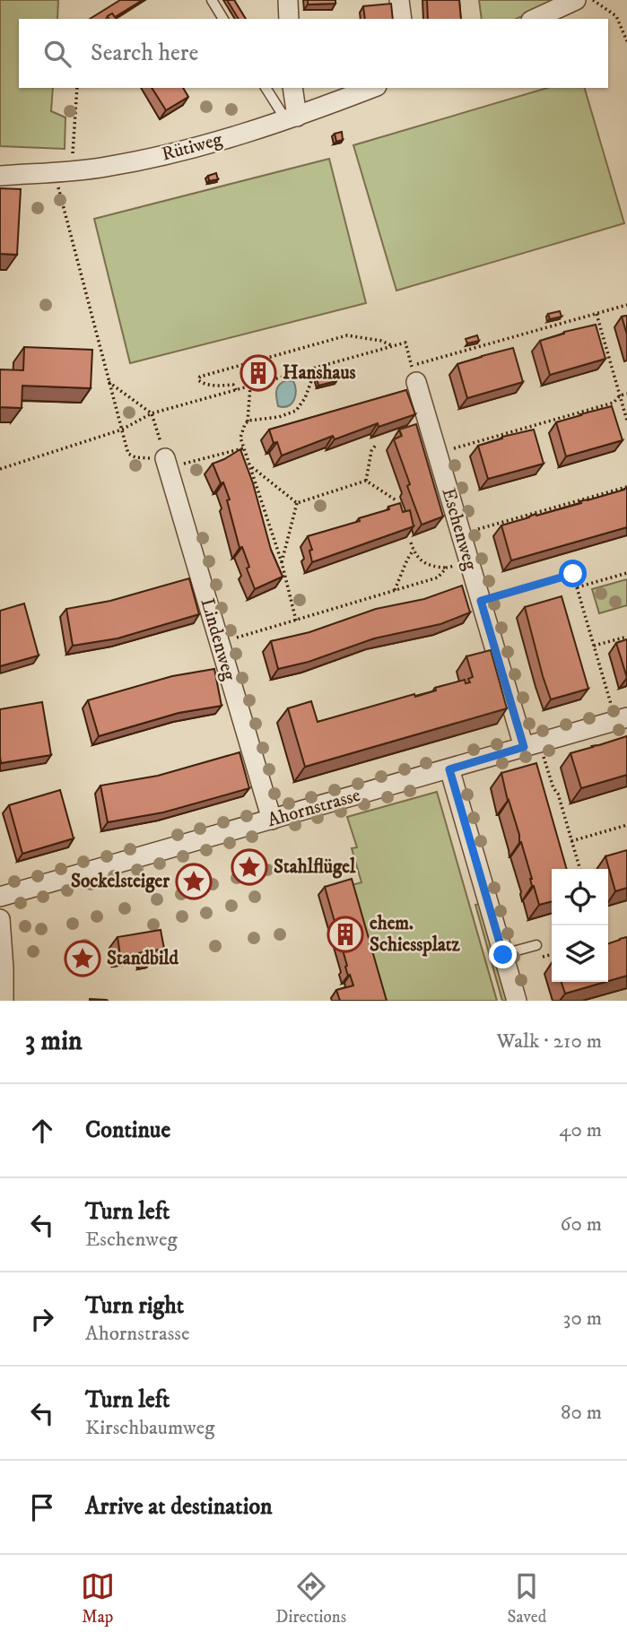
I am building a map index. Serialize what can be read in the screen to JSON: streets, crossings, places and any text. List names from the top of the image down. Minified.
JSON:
{"streets":{"street":["Rütiweg","Eschenweg","Lindenweg","Ahornstrasse"]},"crossings":[["Eschenweg","Ahornstrasse"],["Lindenweg","Ahornstrasse"]],"places":{"building":["Hanshaus","ehem. Schiessplatz"],"place":["Stahlflügel","Sockelsteiger","Standbild"]},"page":{"search":"Search here","heading":["3 min","Walk · 210 m"],"list":[["Continue","40 m"],["Turn left","Eschenweg","60 m"],["Turn right","Ahornstrasse","30 m"],["Turn left","Kirschbaumweg","80 m"],"Arrive at destination"],"nav":["Map","Directions","Saved"]}}
